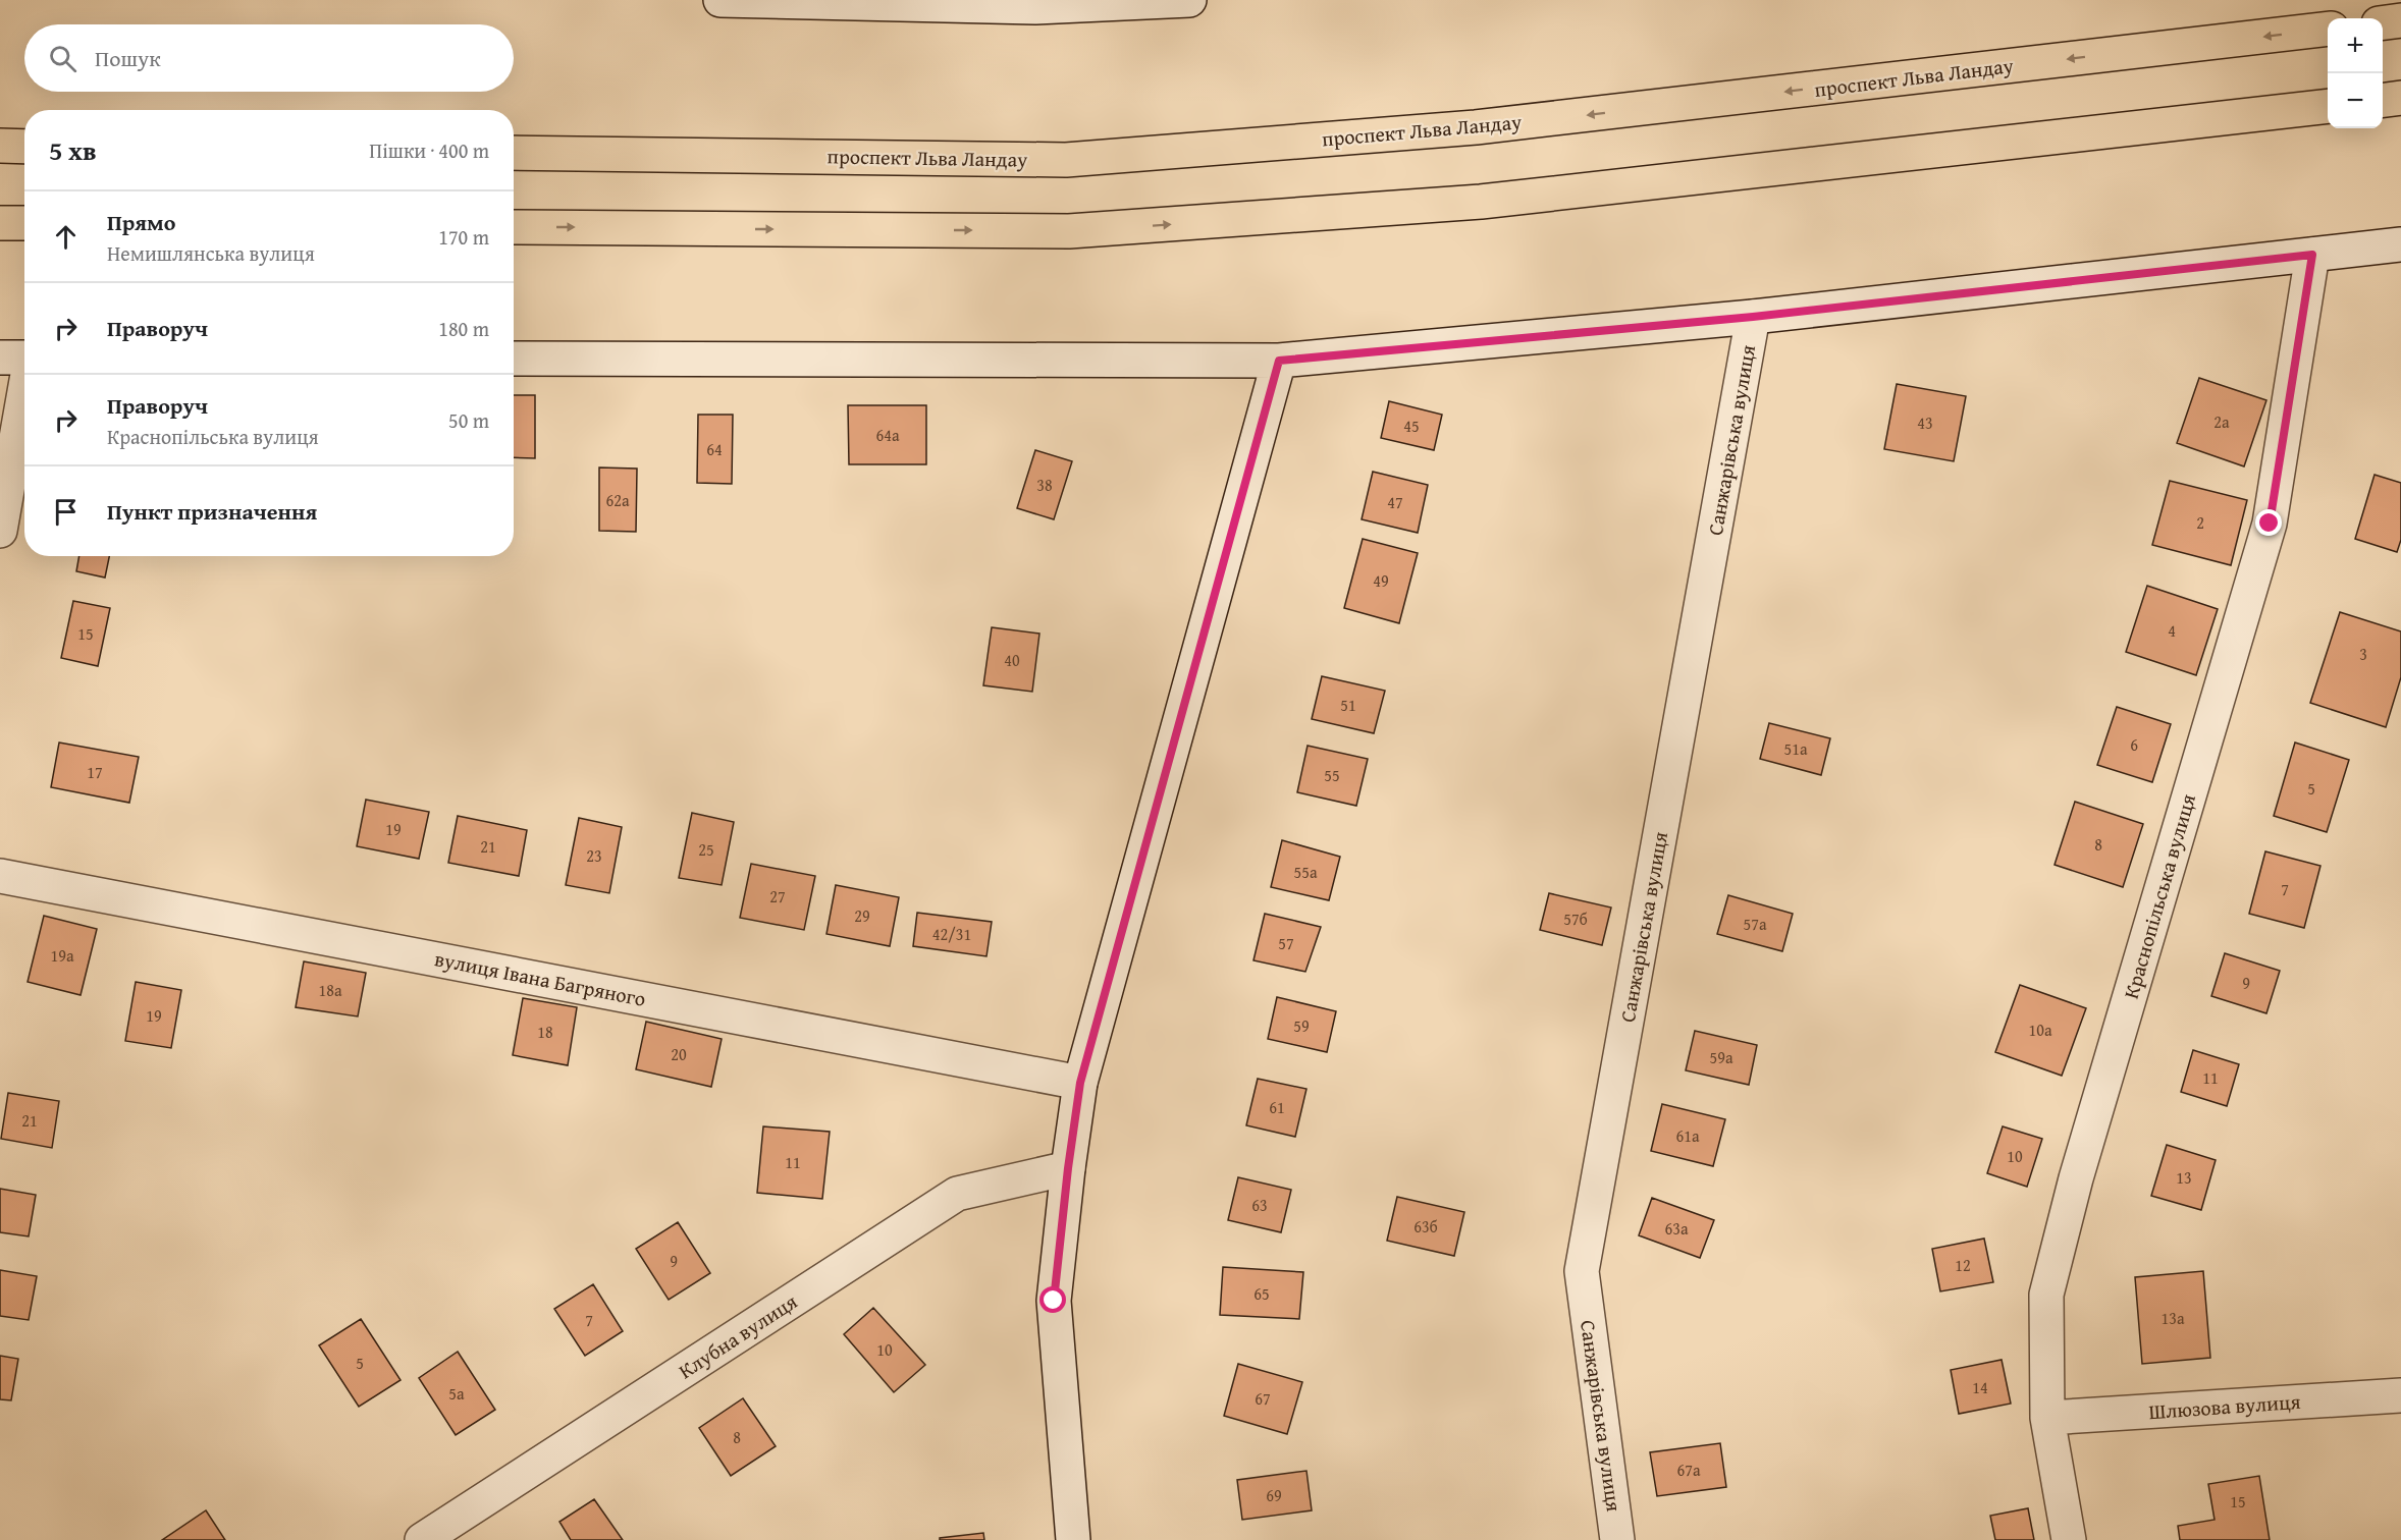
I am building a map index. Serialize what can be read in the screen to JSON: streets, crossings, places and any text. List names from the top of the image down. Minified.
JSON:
{"streets":{"main road":["проспект Льва Ландау"],"street":["Санжарівська вулиця","Краснопільська вулиця","вулиця Івана Багряного","Клубна вулиця","Шлюзова вулиця"]},"crossings":[["Краснопільська вулиця","Шлюзова вулиця"]],"house_numbers":["2а","43","45","64а","64","38","62а","47","2","49","4","15","3","40","51","6","51а","17","55","5","19","8","21","25","23","55а","7","27","29","57б","57а","42/31","57","19а","9","18а","19","59","10а","18","20","59а","11","61","21","61а","10","11","13","63","63б","63а","9","12","65","13а","7","10","5","14","5а","67","8","67а","69","15"],"page":{"map_buttons":["+","−"],"search":"Пошук","heading":["5 хв","Пішки · 400 m"],"list":[["Прямо","Немишлянська вулиця","170 m"],["Праворуч","180 m"],["Праворуч","Краснопільська вулиця","50 m"],"Пункт призначення"]}}
